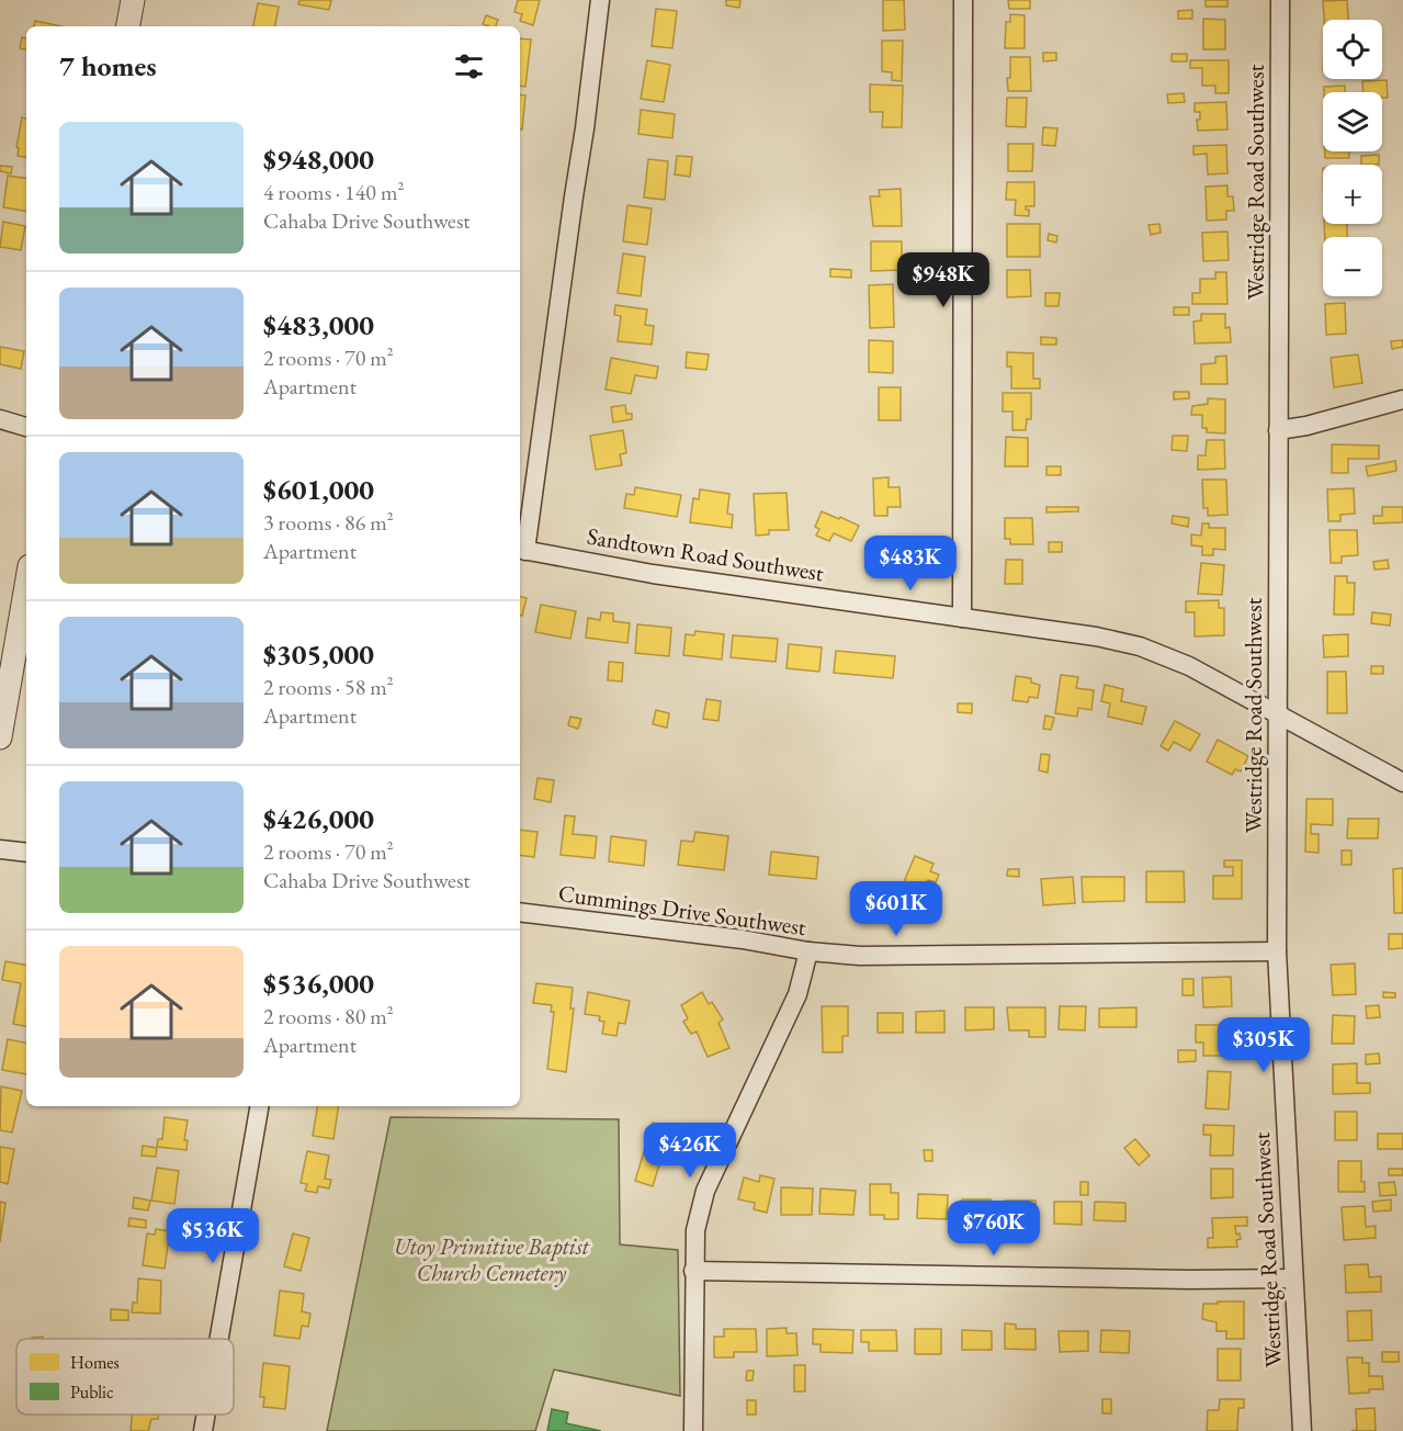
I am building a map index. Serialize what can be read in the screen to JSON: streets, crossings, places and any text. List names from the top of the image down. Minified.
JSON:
{"streets":{"street":["Westridge Road Southwest","Sandtown Road Southwest","Cummings Drive Southwest"]},"crossings":[["Westridge Road Southwest","Sandtown Road Southwest"],["Westridge Road Southwest","Cummings Drive Southwest"]],"parks":["Utoy Primitive Baptist Church Cemetery"],"legend":["Homes","Public"],"page":{"map_buttons":["+","−"],"heading":"7 homes","list":[{"name":"$948,000","note":"4 rooms · 140 m² · Cahaba Drive Southwest"},{"name":"$483,000","note":"2 rooms · 70 m² · Apartment"},{"name":"$601,000","note":"3 rooms · 86 m² · Apartment"},{"name":"$305,000","note":"2 rooms · 58 m² · Apartment"},{"name":"$426,000","note":"2 rooms · 70 m² · Cahaba Drive Southwest"},{"name":"$536,000","note":"2 rooms · 80 m² · Apartment"}],"price":["$948K","$483K","$601K","$305K","$426K","$760K","$536K"]}}
